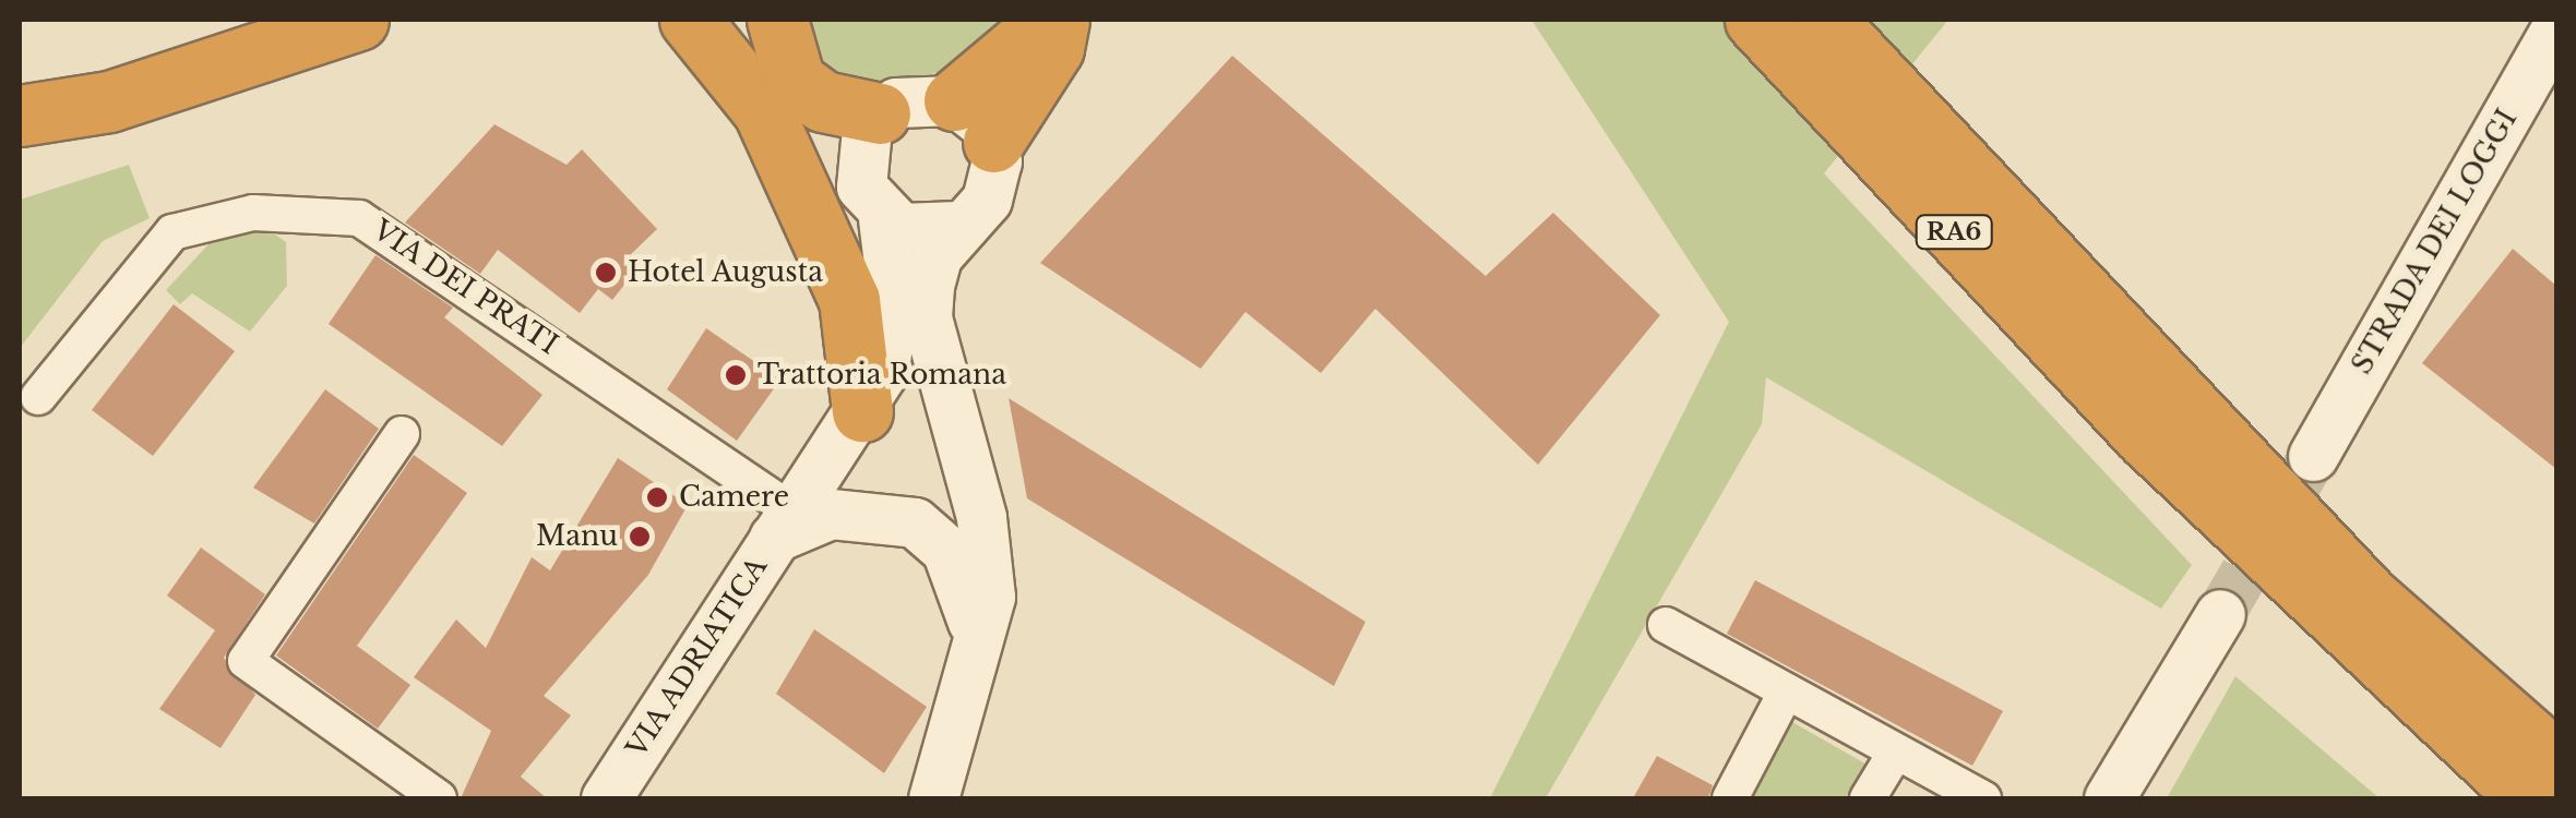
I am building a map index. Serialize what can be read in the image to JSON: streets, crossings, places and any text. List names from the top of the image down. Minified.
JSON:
{"streets":{"highway":["RA6"],"main road":["STRADA DEI LOGGI","VIA ADRIATICA"],"street":["VIA DEI PRATI"]},"crossings":[["VIA DEI PRATI","VIA ADRIATICA"]],"places":["Hotel Augusta","Trattoria Romana","Camere","Manu"]}
